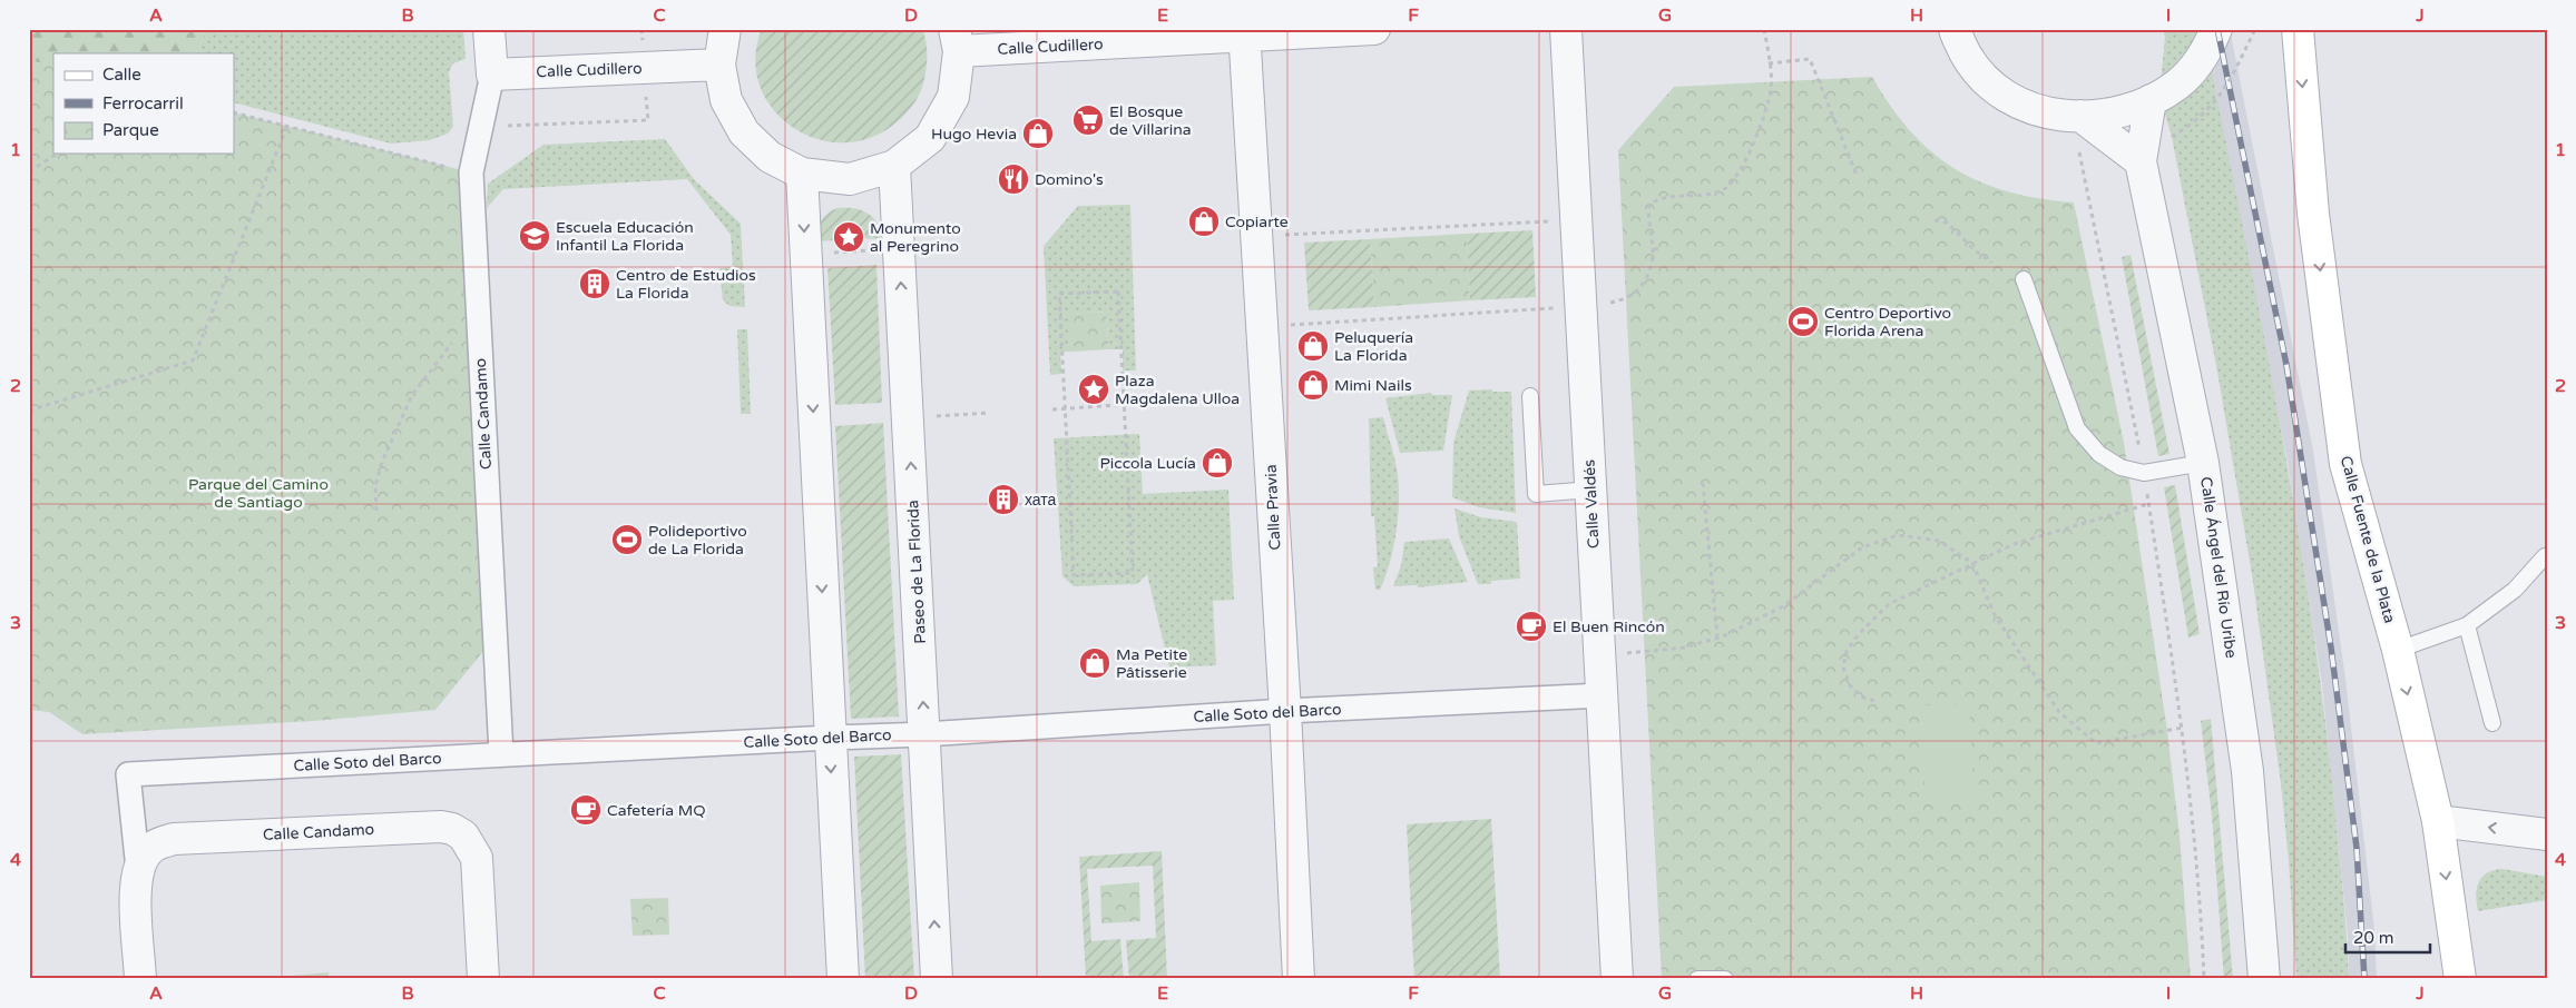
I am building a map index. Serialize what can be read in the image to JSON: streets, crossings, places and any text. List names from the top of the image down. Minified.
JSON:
{"streets":{"main road":["Calle Fuente de la Plata"],"street":["Calle Cudillero","Calle Candamo","Calle Valdés","Calle Pravia","Calle Ángel del Río Uribe","Paseo de La Florida","Calle Soto del Barco"]},"crossings":[["Calle Cudillero","Calle Candamo"],["Calle Cudillero","Calle Pravia"],["Calle Candamo","Calle Soto del Barco"],["Calle Valdés","Calle Soto del Barco"],["Calle Pravia","Calle Soto del Barco"],["Paseo de La Florida","Calle Soto del Barco"]],"one_way":["Calle Fuente de la Plata"],"parks":["Parque del Camino de Santiago"],"places":{"supermarket":["El Bosque de Villarina"],"shop":["Hugo Hevia","Copiarte","Peluquería La Florida","Mimi Nails","Piccola Lucía","Ma Petite Pâtisserie"],"restaurant":["Domino's"],"school or university":["Escuela Educación Infantil La Florida"],"place":["Monumento al Peregrino","Plaza Magdalena Ulloa"],"building":["Centro de Estudios La Florida","хата"],"sports":["Centro Deportivo Florida Arena","Polideportivo de La Florida"],"cafe":["El Buen Rincón","Cafetería MQ"]},"legend":["Calle","Ferrocarril","Parque"],"scale_bar":"20 m","grid":{"columns":["A","B","C","D","E","F","G","H","I","J"],"rows":["1","2","3","4"]}}
